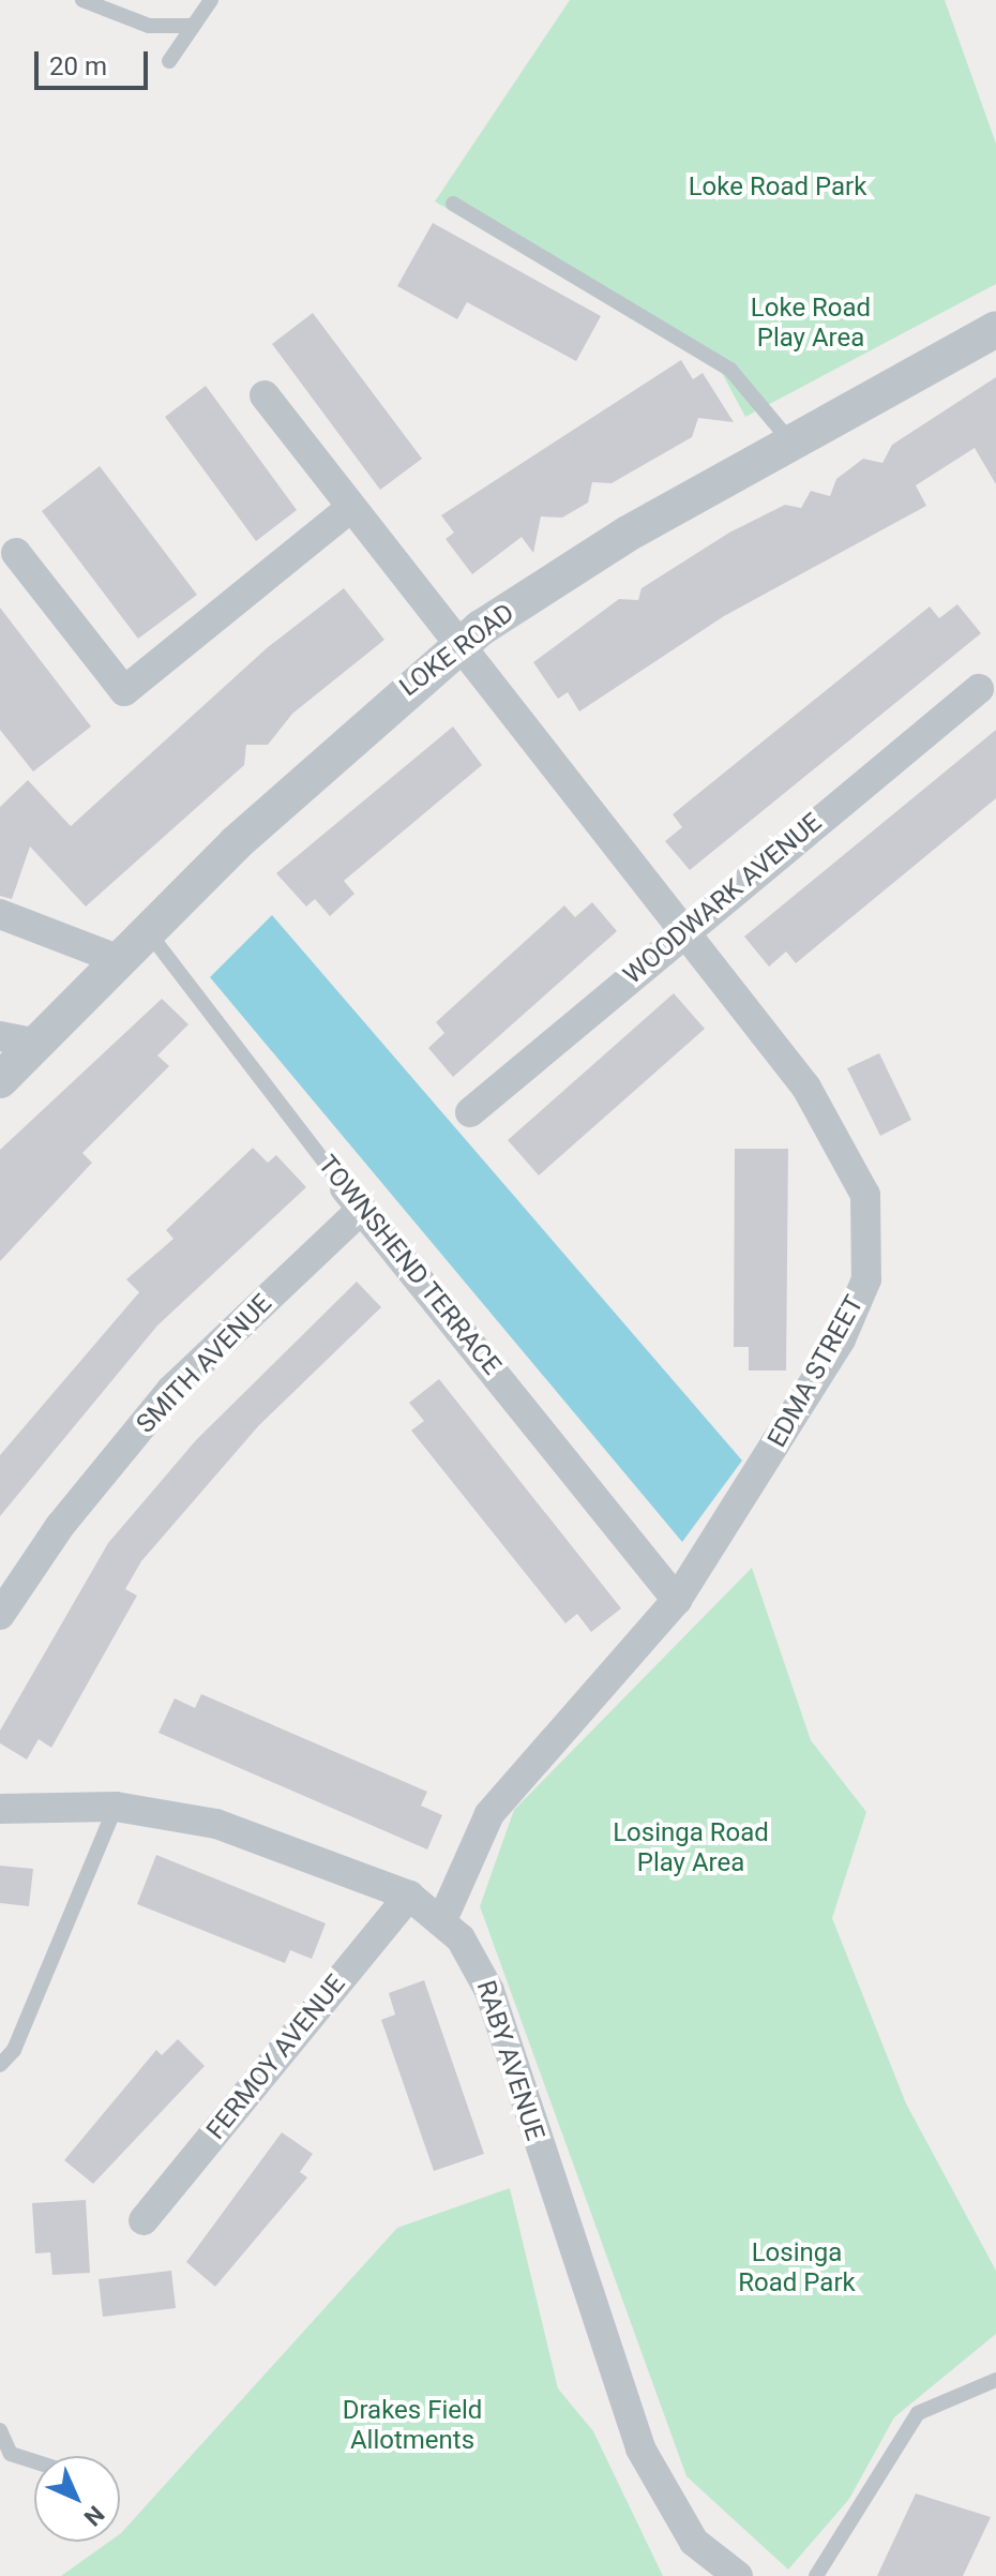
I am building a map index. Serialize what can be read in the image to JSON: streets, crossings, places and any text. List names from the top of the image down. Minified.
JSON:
{"streets":{"street":["LOKE ROAD","WOODWARK AVENUE","TOWNSHEND TERRACE","SMITH AVENUE","EDMA STREET","FERMOY AVENUE","RABY AVENUE"]},"crossings":[["LOKE ROAD","TOWNSHEND TERRACE"],["LOKE ROAD","EDMA STREET"],["WOODWARK AVENUE","EDMA STREET"],["TOWNSHEND TERRACE","SMITH AVENUE"],["TOWNSHEND TERRACE","EDMA STREET"],["EDMA STREET","RABY AVENUE"],["FERMOY AVENUE","RABY AVENUE"]],"parks":["Loke Road Park","Loke Road Play Area","Losinga Road Play Area","Losinga Road Park","Drakes Field Allotments"],"scale_bar":"20 m","north":"bottom right"}
